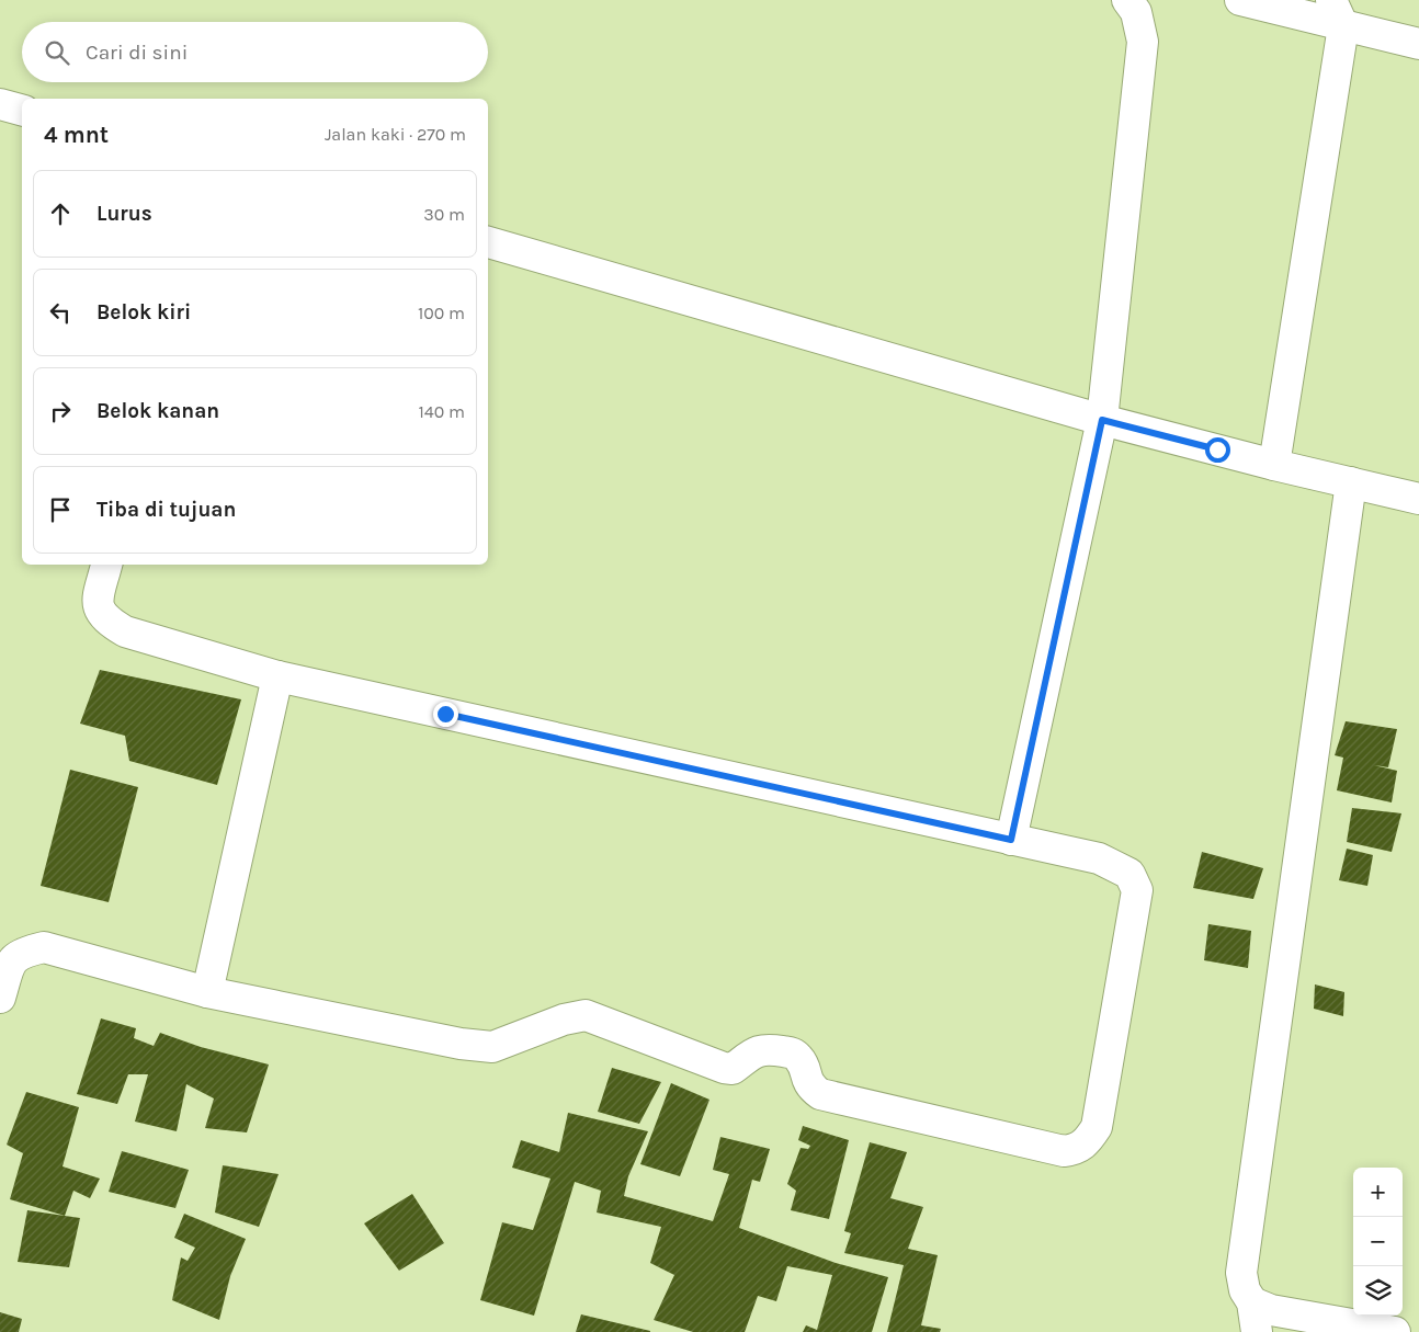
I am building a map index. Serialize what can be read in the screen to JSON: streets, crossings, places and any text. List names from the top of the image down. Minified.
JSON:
{"page":{"search":"Cari di sini","heading":["4 mnt","Jalan kaki · 270 m"],"list":[["Lurus","30 m"],["Belok kiri","100 m"],["Belok kanan","140 m"],"Tiba di tujuan"],"map_buttons":["+","−"]}}
